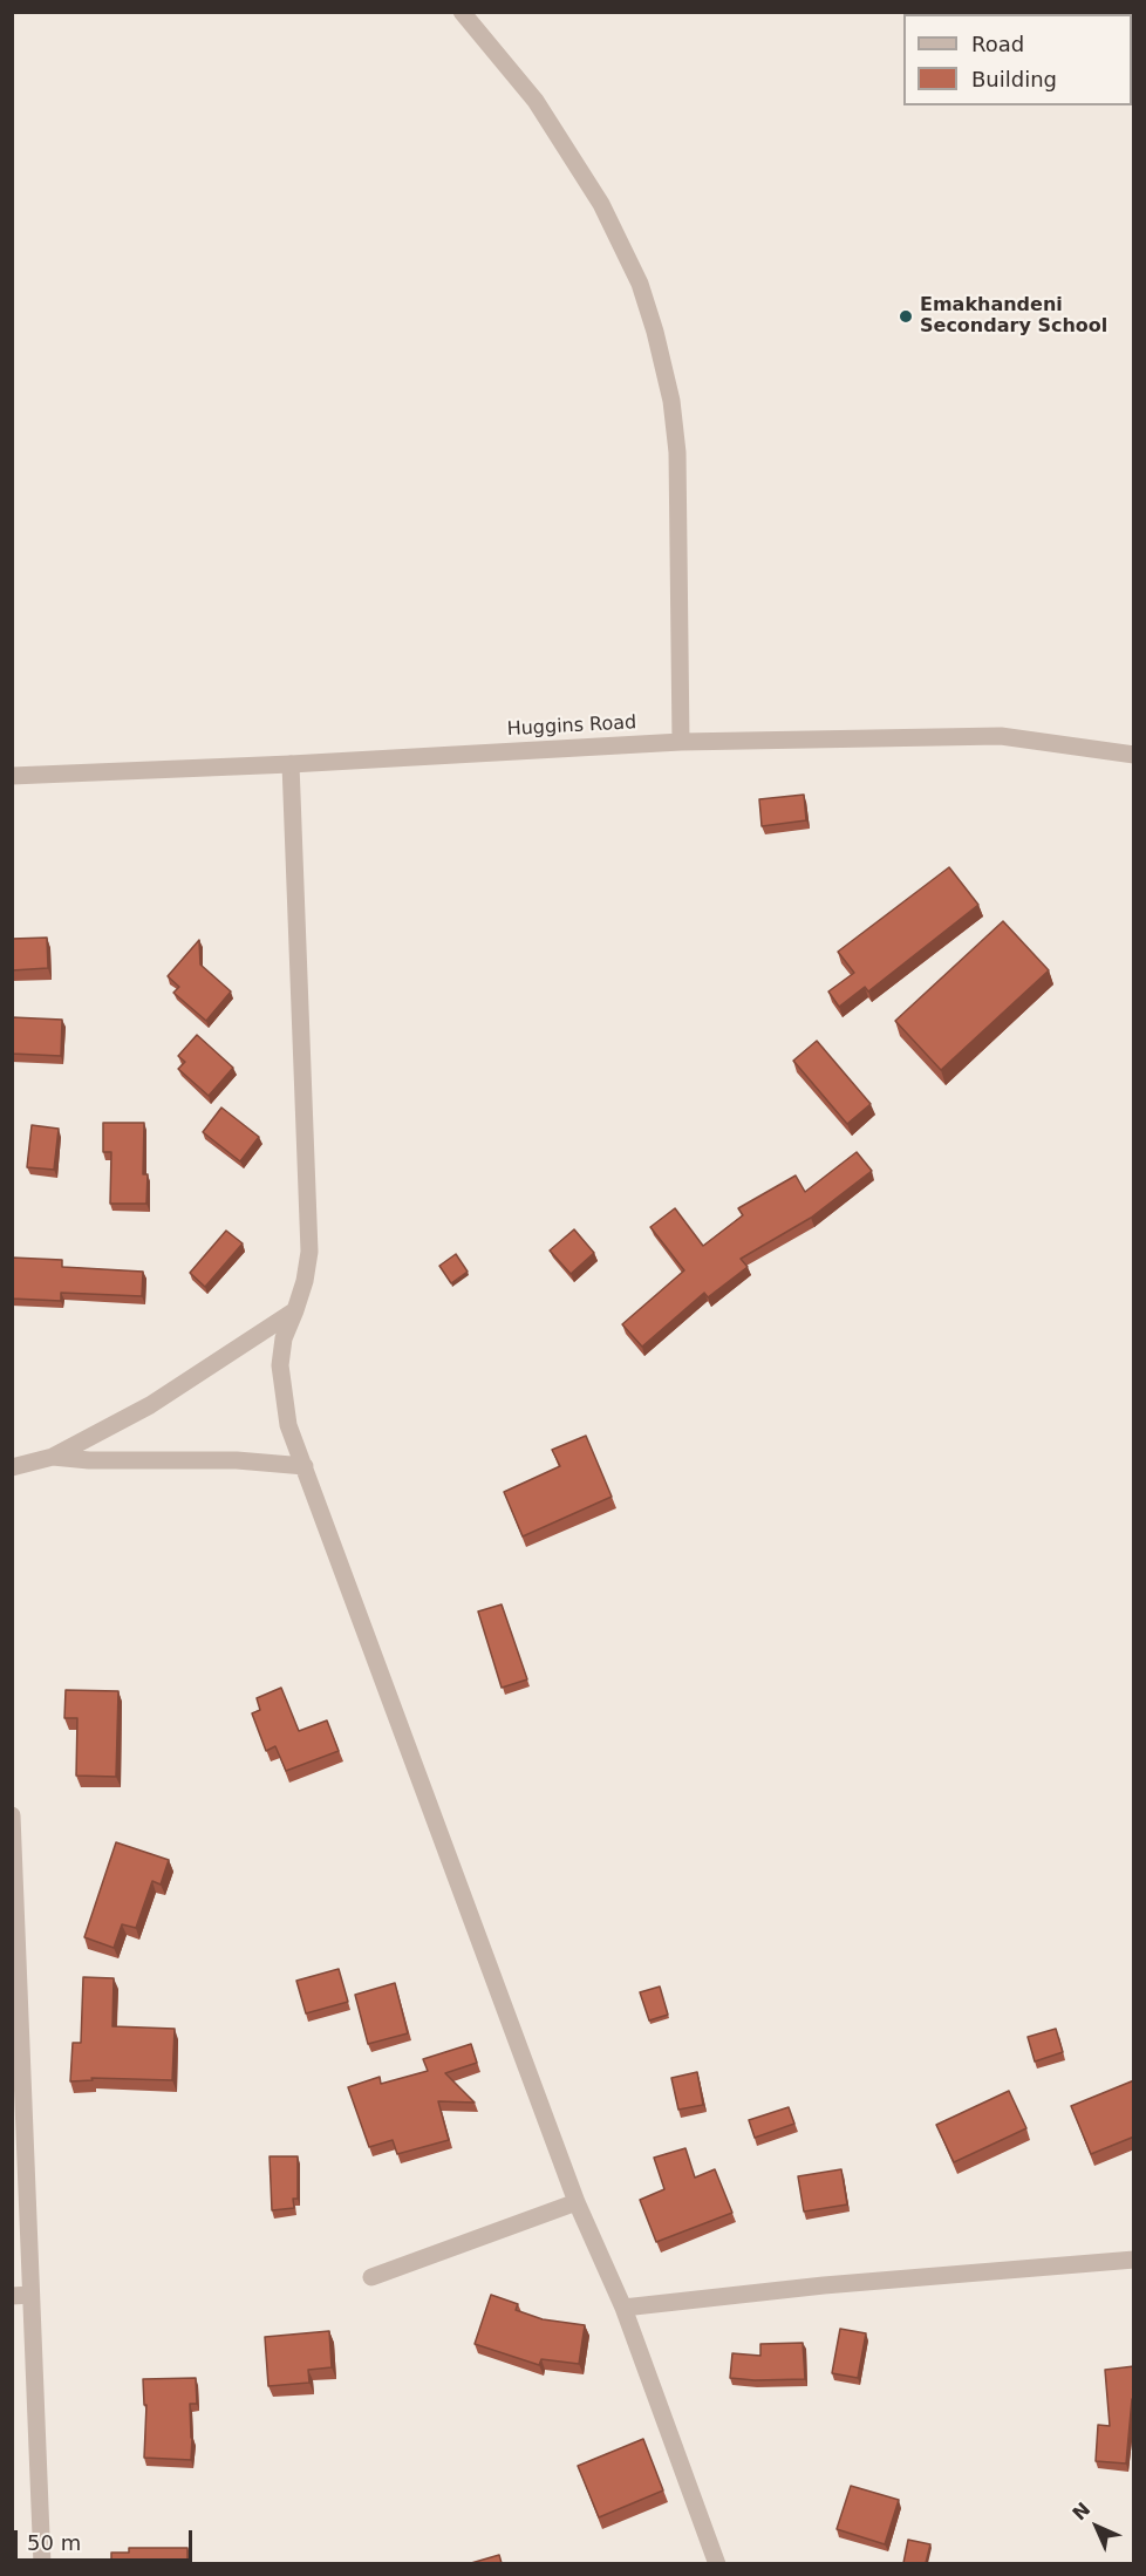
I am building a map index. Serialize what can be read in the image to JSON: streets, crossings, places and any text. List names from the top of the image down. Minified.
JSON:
{"streets":{"street":["Huggins Road"]},"places":["Emakhandeni Secondary School"],"legend":["Road","Building"],"scale_bar":"50 m","north":"top left"}
